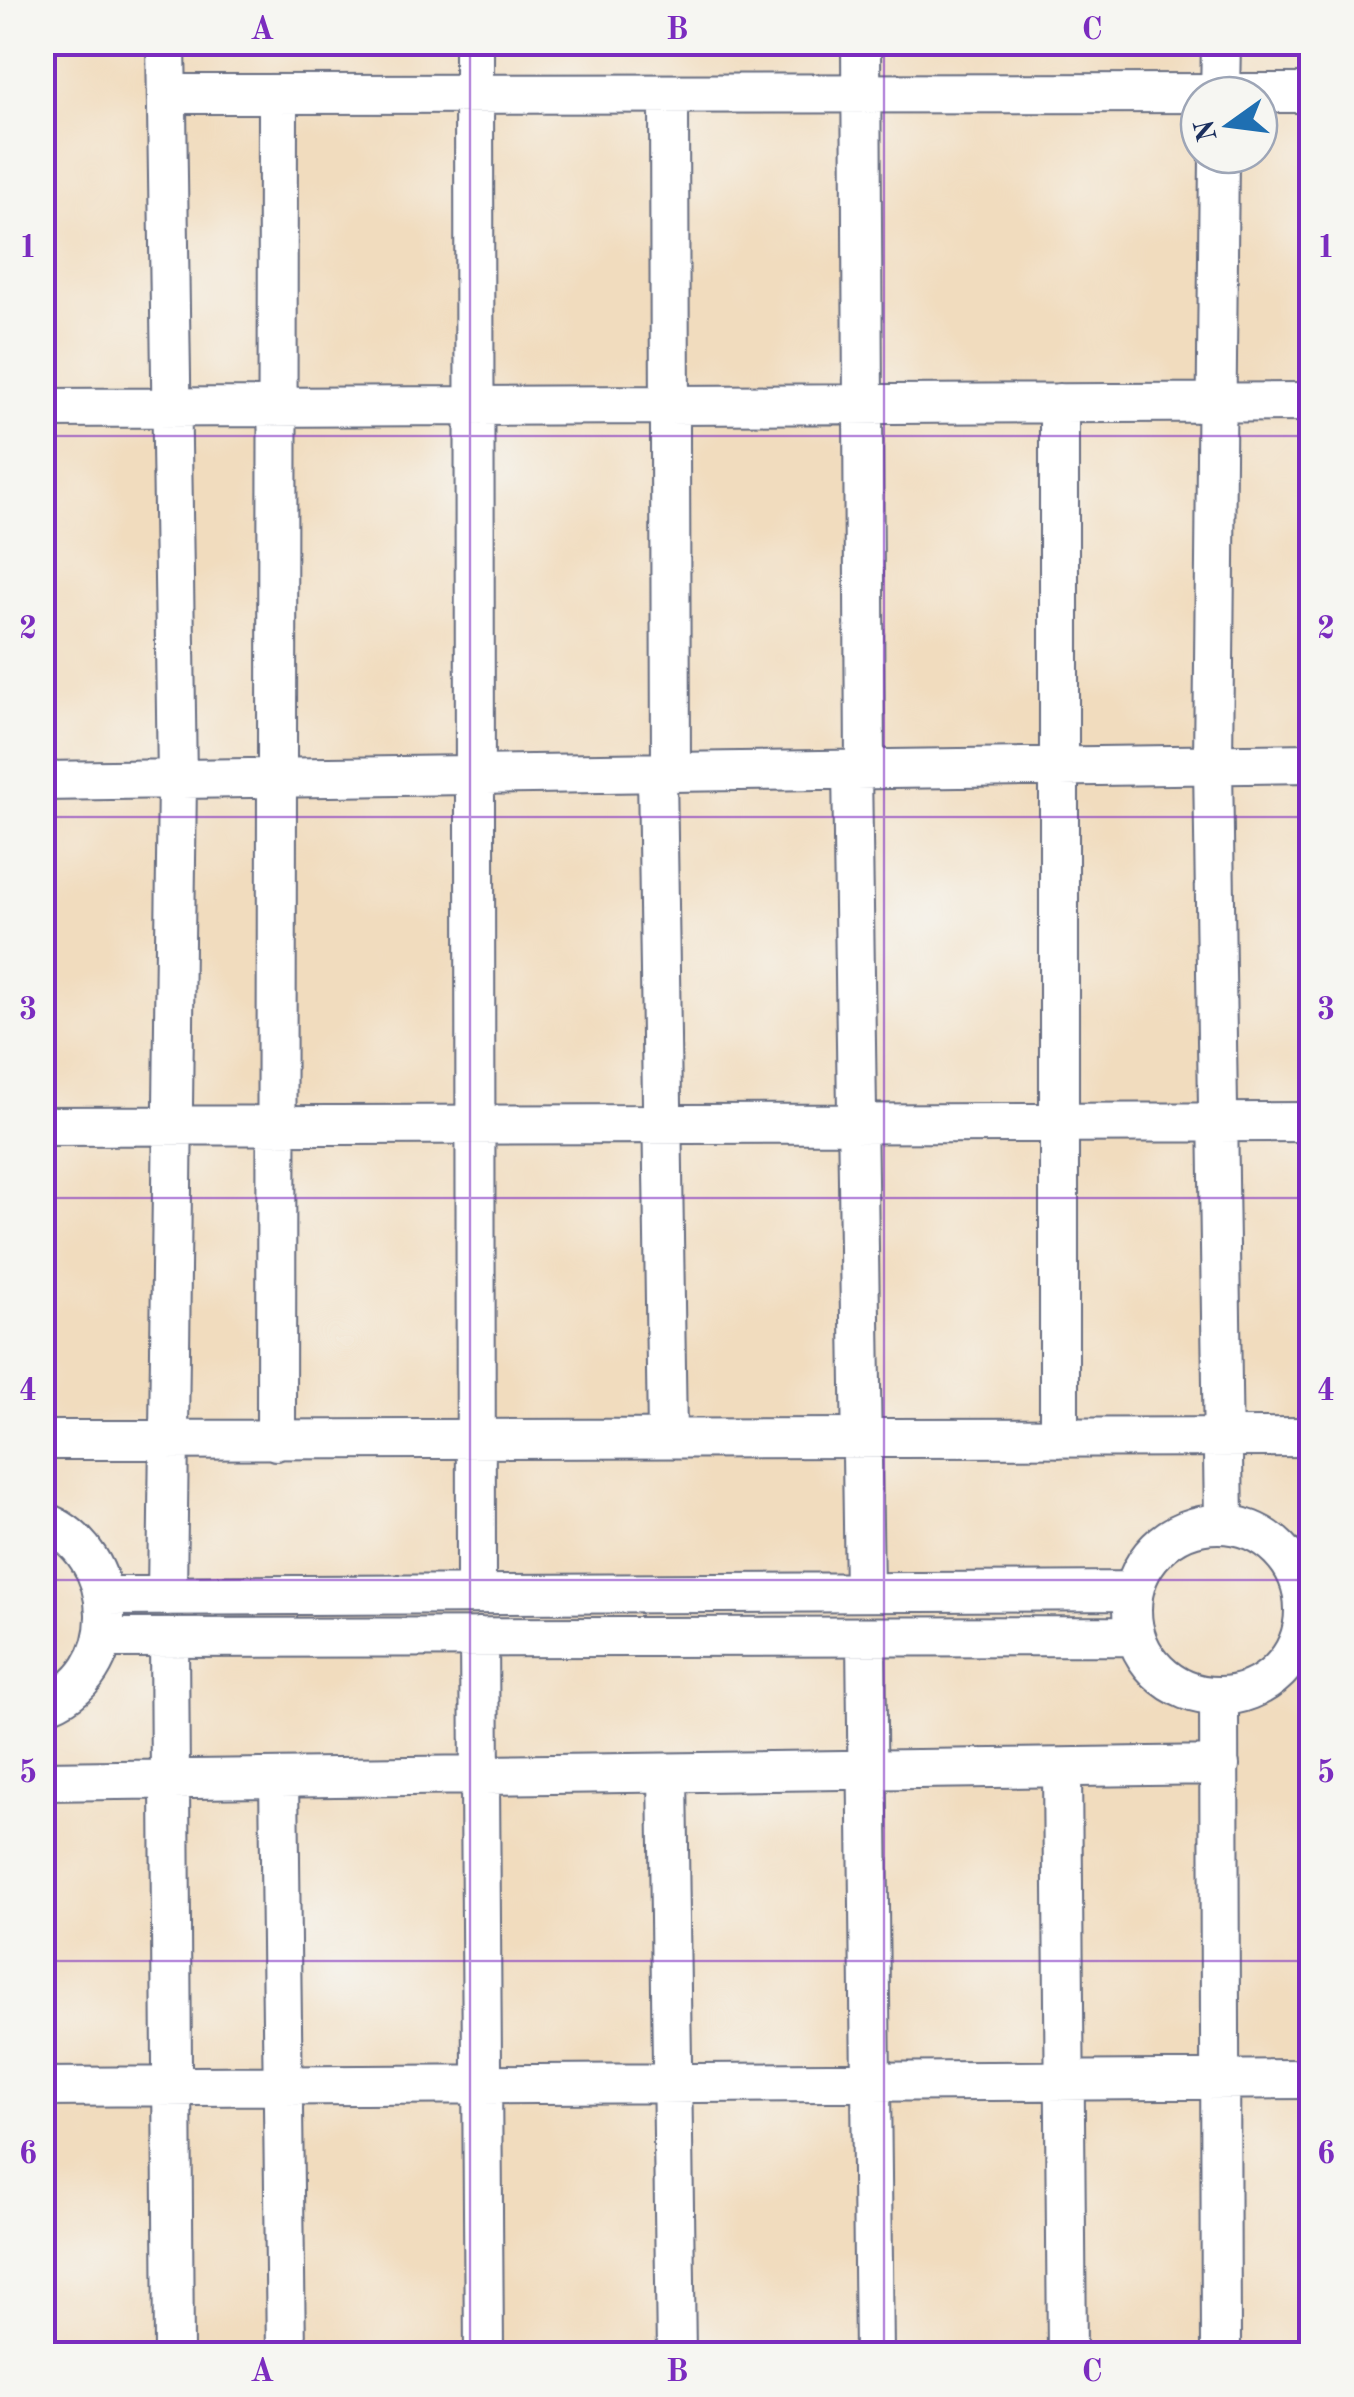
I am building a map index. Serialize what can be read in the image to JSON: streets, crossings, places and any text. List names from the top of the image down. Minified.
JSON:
{"north":"left","grid":{"columns":["A","B","C"],"rows":["1","2","3","4","5","6"]}}
